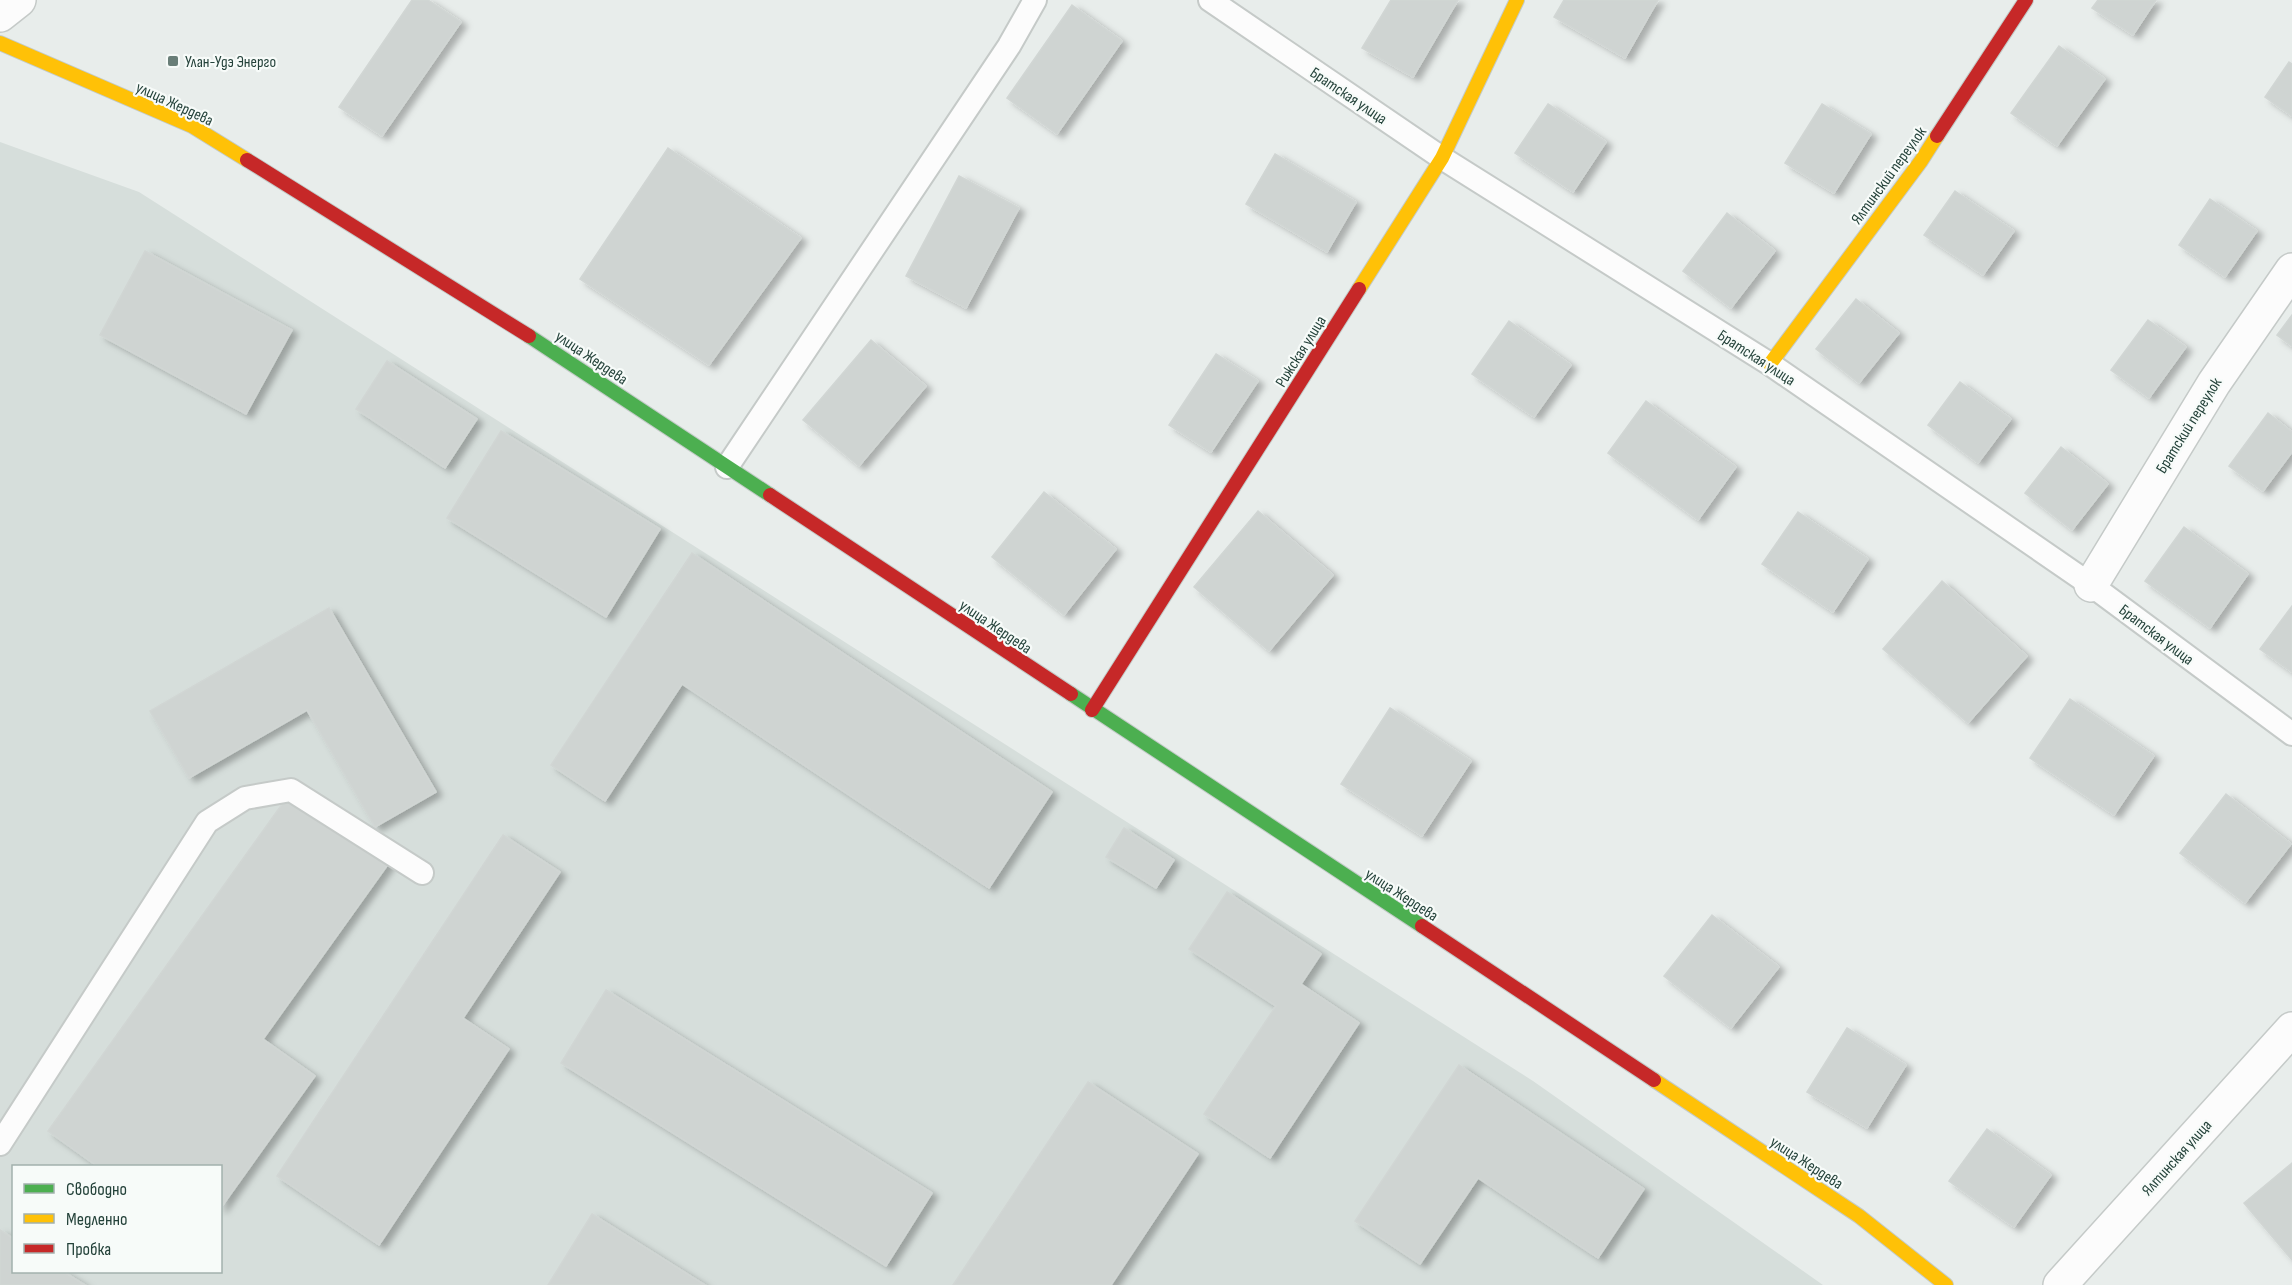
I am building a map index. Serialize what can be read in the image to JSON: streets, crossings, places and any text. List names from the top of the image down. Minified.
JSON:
{"streets":{"main road":["улица Жердева","Ялтинский переулок","Рижская улица"],"street":["Братский переулок","Ялтинская улица"],"lane":["Братская улица"]},"crossings":[["Братская улица","Ялтинский переулок"],["Братская улица","Рижская улица"],["Братская улица","Братский переулок"],["улица Жердева","Рижская улица"]],"places":{"transit":["Улан-Удэ Энерго"]},"legend":["Свободно","Медленно","Пробка"]}
